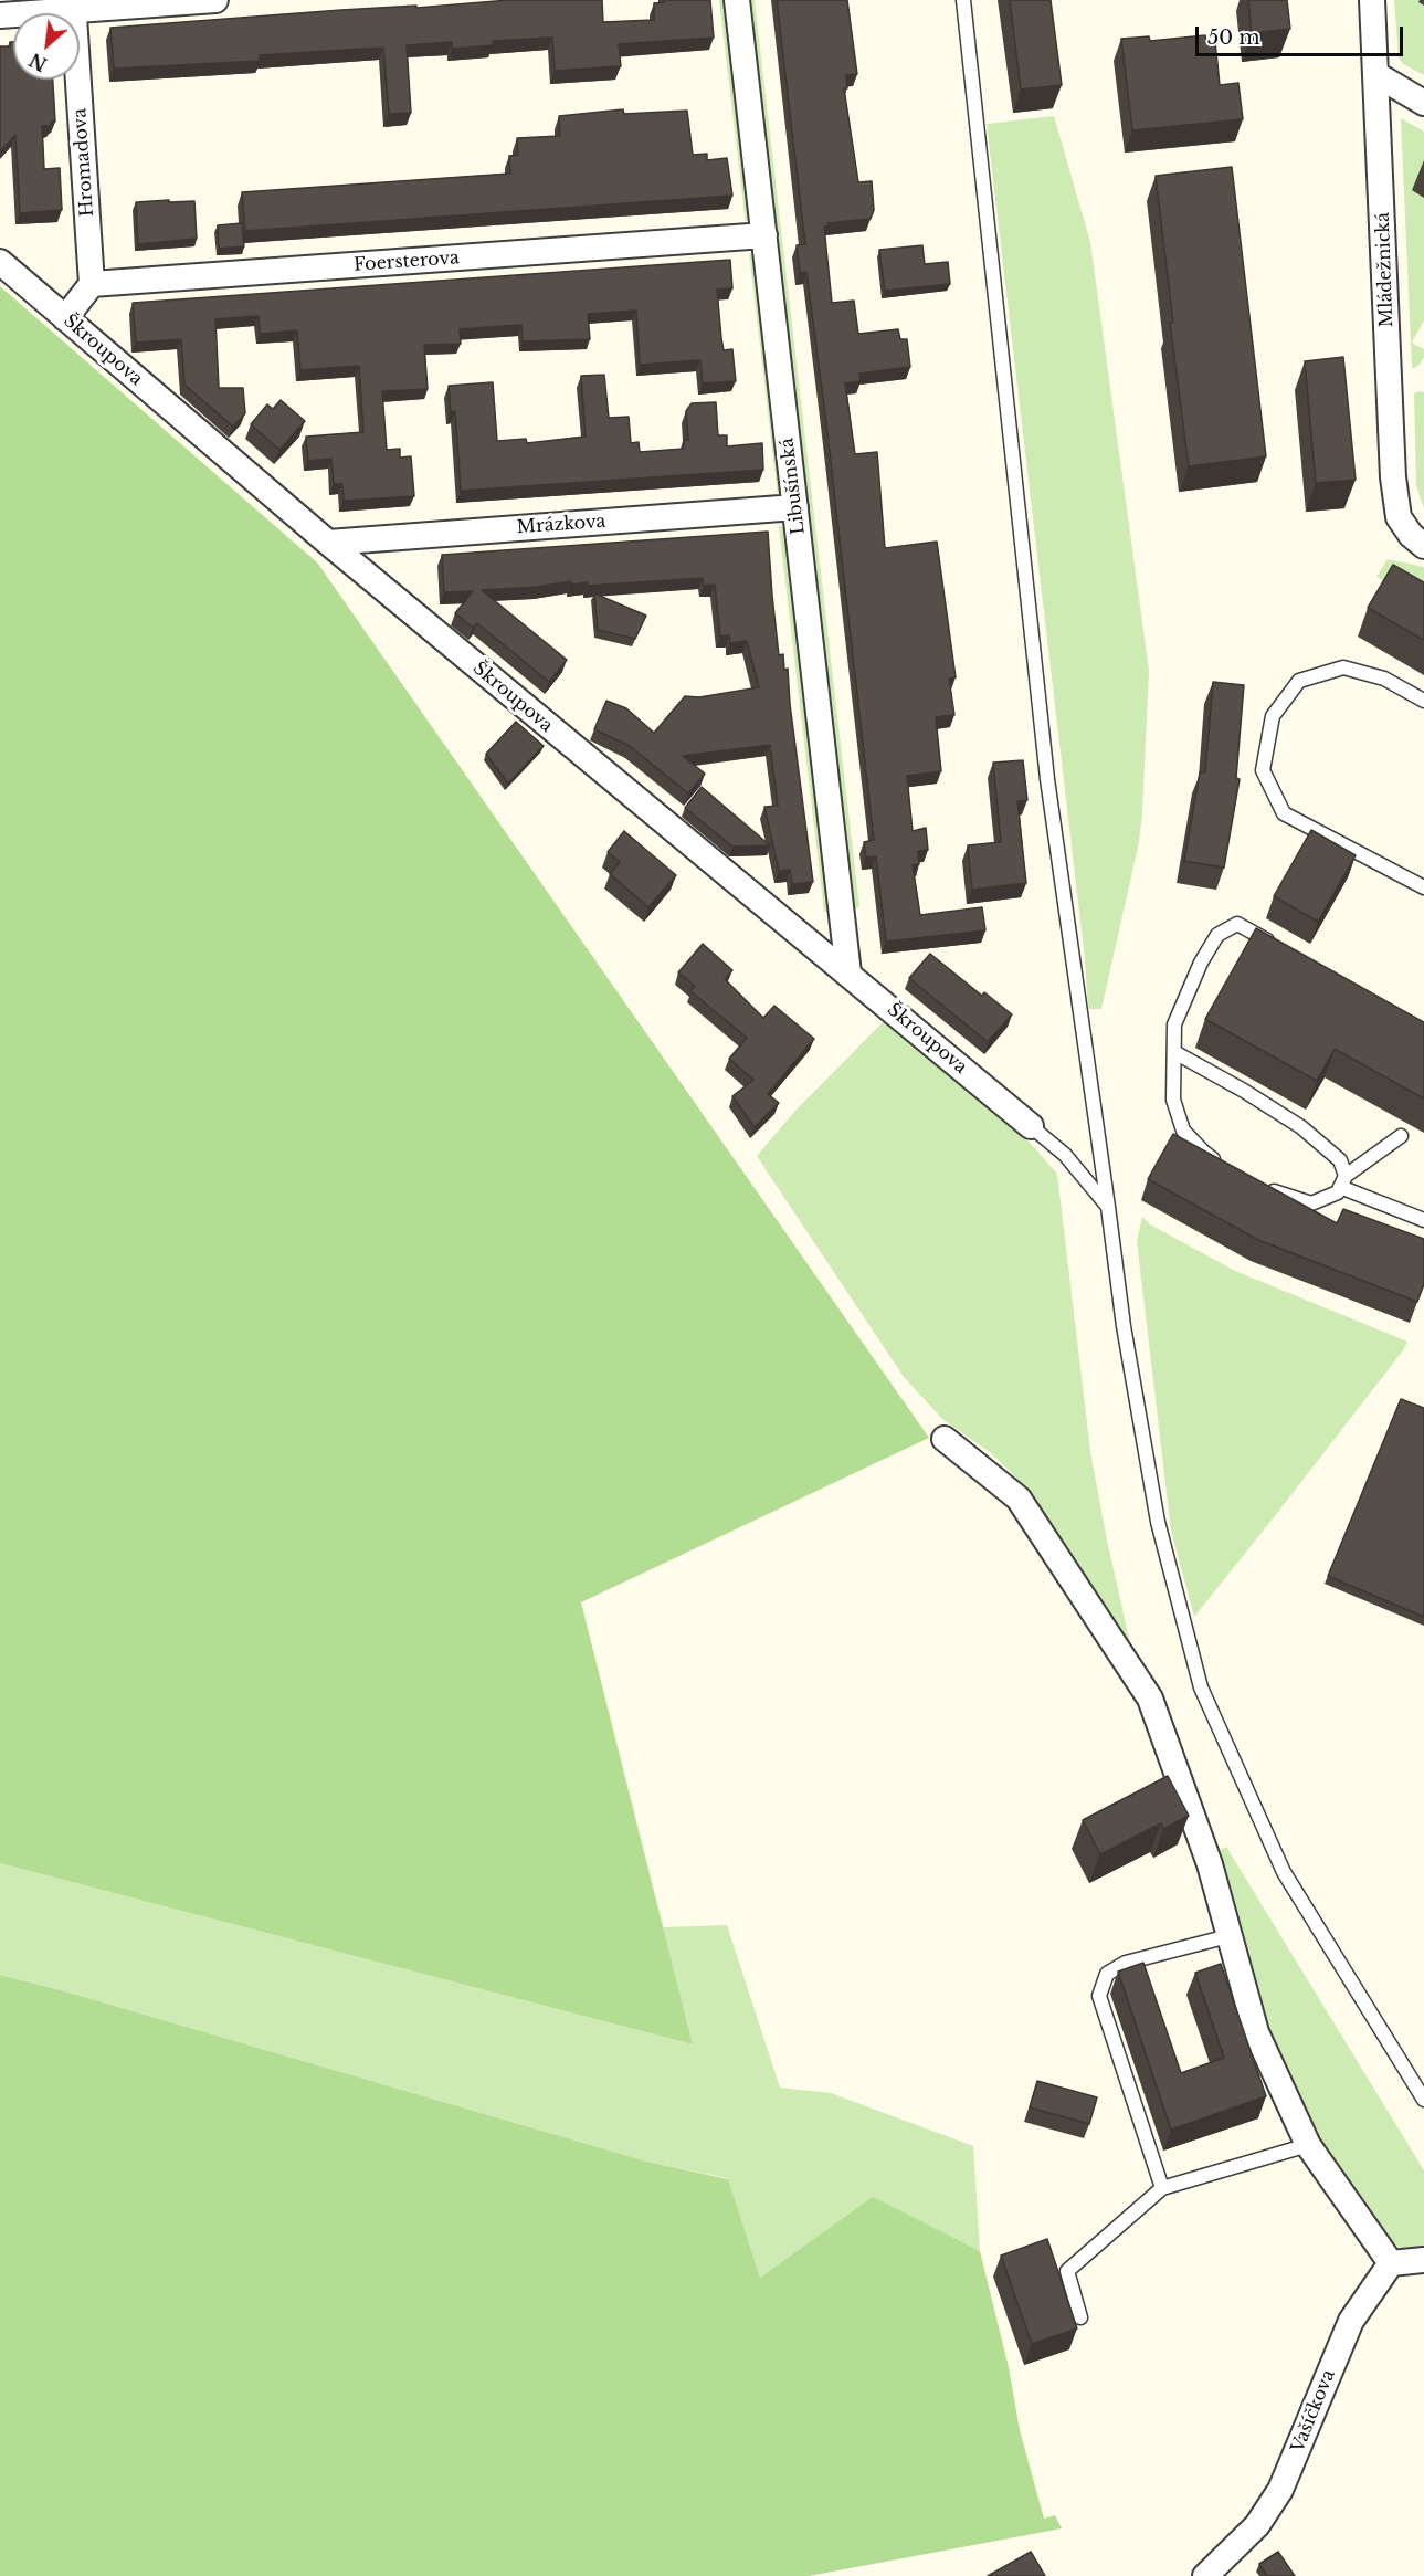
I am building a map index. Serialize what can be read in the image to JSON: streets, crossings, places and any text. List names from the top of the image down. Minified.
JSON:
{"streets":{"street":["Hromadova","Foersterova","Mládežnická","Škroupova","Libušínská","Mrázkova","Vašíčkova"]},"crossings":[["Hromadova","Foersterova"],["Foersterova","Libušínská"],["Škroupova","Libušínská"],["Škroupova","Mrázkova"],["Libušínská","Mrázkova"]],"scale_bar":"50 m","north":"bottom left"}
